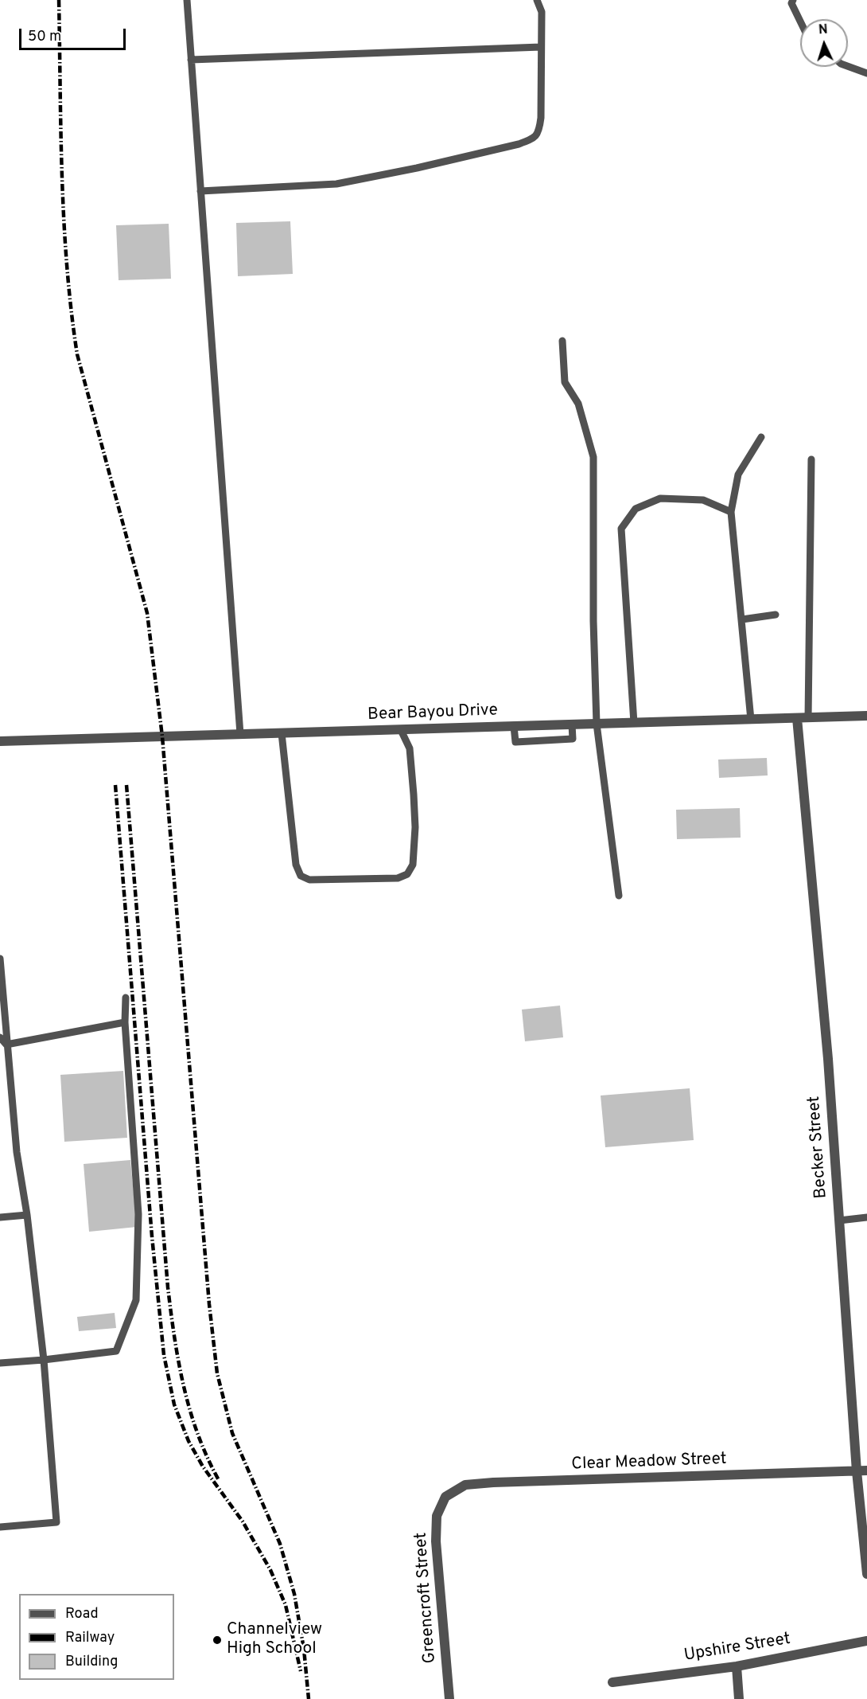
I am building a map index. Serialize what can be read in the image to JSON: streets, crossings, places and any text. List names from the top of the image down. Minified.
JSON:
{"streets":{"street":["Bear Bayou Drive","Becker Street","Clear Meadow Street","Greencroft Street","Upshire Street"]},"crossings":[["Bear Bayou Drive","Becker Street"],["Becker Street","Clear Meadow Street"],["Clear Meadow Street","Greencroft Street"]],"places":["Channelview High School"],"legend":["Road","Railway","Building"],"scale_bar":"50 m","north":"top"}
